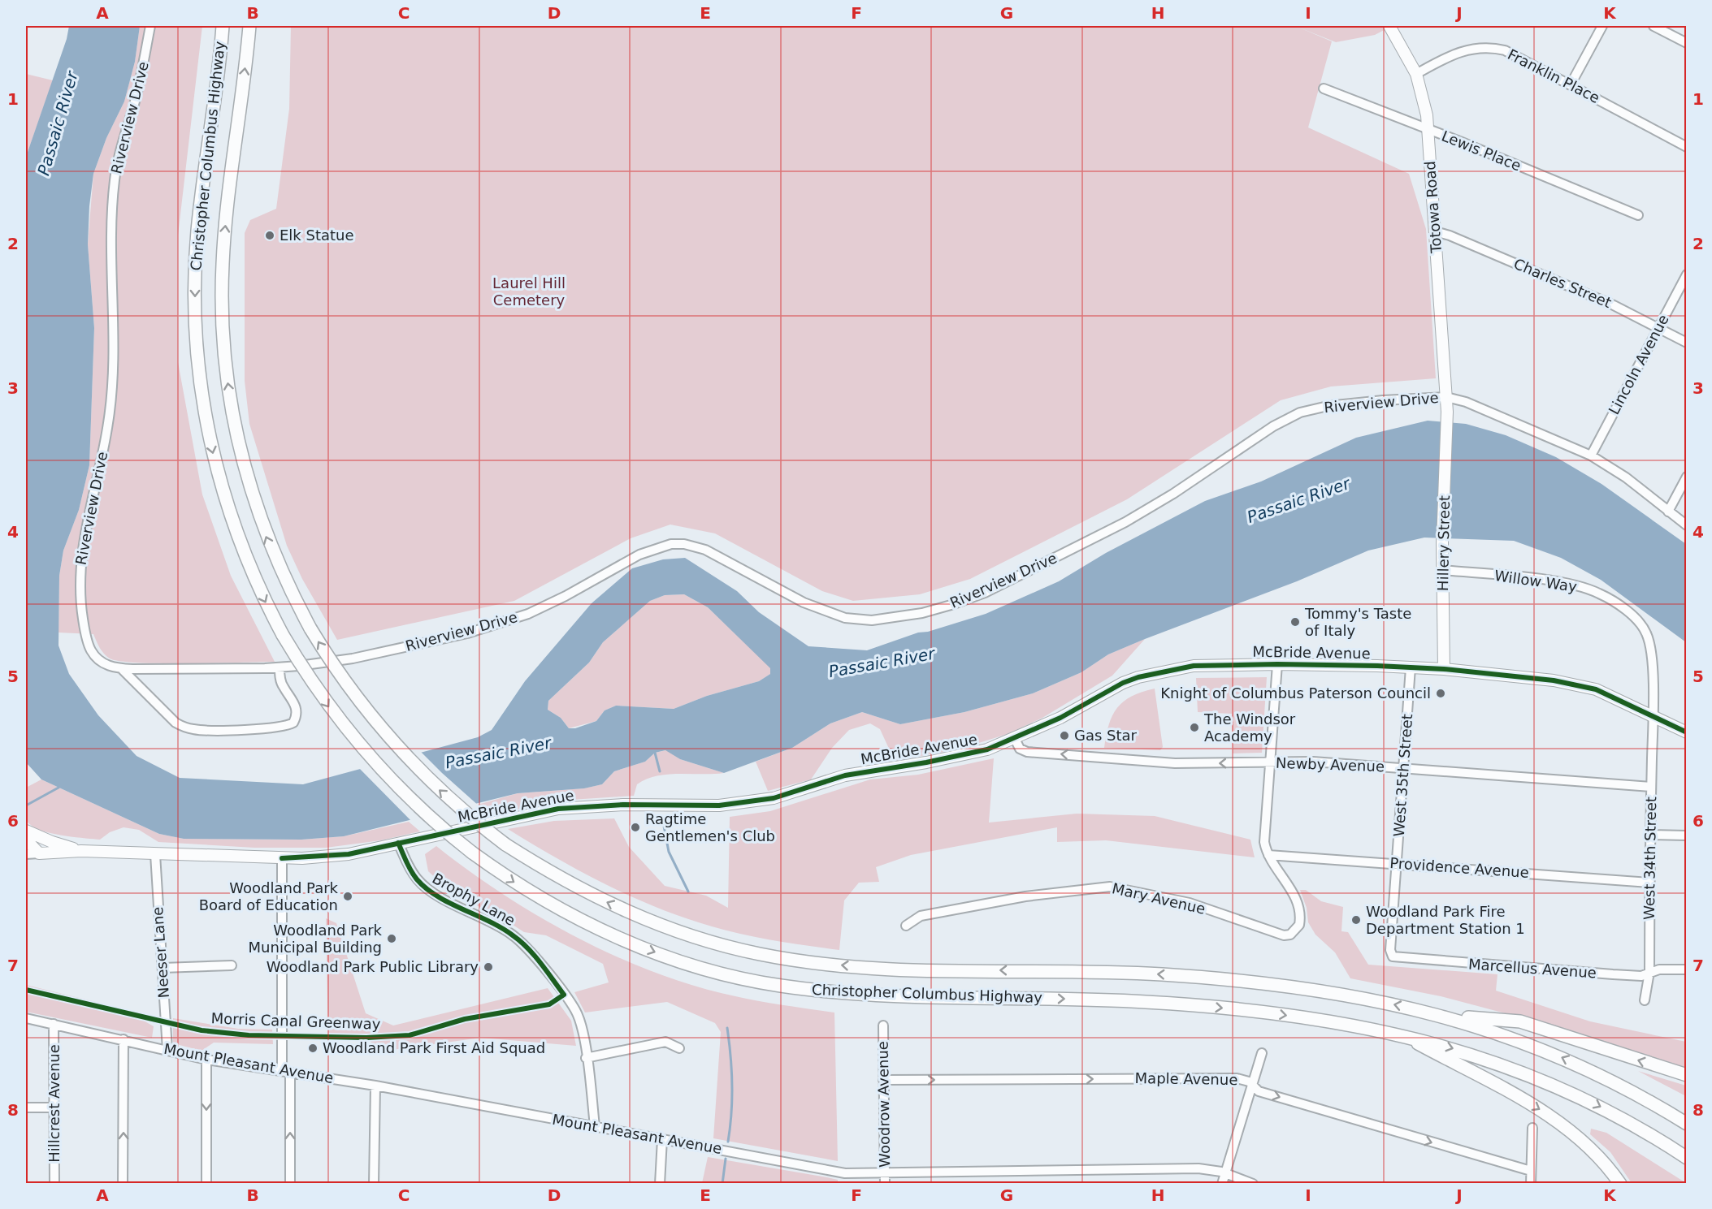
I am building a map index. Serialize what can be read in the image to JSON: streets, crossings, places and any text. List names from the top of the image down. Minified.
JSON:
{"streets":{"highway":["Christopher Columbus Highway"],"main road":["Totowa Road","Hillery Street","McBride Avenue"],"street":["Franklin Place","Riverview Drive","Lewis Place","Charles Street","Lincoln Avenue","Willow Way","Newby Avenue","West 35th Street","West 34th Street","Providence Avenue","Mary Avenue","Brophy Lane","Neeser Lane","Marcellus Avenue","Mount Pleasant Avenue","Maple Avenue","Hillcrest Avenue","Woodrow Avenue"],"cycle path":["Morris Canal Greenway"]},"crossings":[["Franklin Place","Totowa Road"],["Riverview Drive","Totowa Road"],["Lewis Place","Totowa Road"],["Totowa Road","Charles Street"],["Totowa Road","Hillery Street"],["Charles Street","Lincoln Avenue"],["Hillery Street","Willow Way"],["Hillery Street","McBride Avenue"],["Willow Way","McBride Avenue"],["Willow Way","West 34th Street"],["McBride Avenue","Newby Avenue"],["McBride Avenue","West 35th Street"],["McBride Avenue","West 34th Street"],["McBride Avenue","Brophy Lane"],["McBride Avenue","Neeser Lane"],["Newby Avenue","West 35th Street"],["Newby Avenue","West 34th Street"],["West 35th Street","Providence Avenue"],["West 35th Street","Marcellus Avenue"],["West 34th Street","Providence Avenue"],["West 34th Street","Marcellus Avenue"],["Providence Avenue","Mary Avenue"],["Brophy Lane","Mount Pleasant Avenue"],["Neeser Lane","Mount Pleasant Avenue"],["Mount Pleasant Avenue","Hillcrest Avenue"],["Mount Pleasant Avenue","Woodrow Avenue"],["Maple Avenue","Woodrow Avenue"]],"one_way":["Newby Avenue","Maple Avenue"],"water":["Passaic River"],"parks":["Laurel Hill Cemetery"],"places":["Elk Statue","Tommy's Taste of Italy","Knight of Columbus Paterson Council","The Windsor Academy","Gas Star","Ragtime Gentlemen's Club","Woodland Park Board of Education","Woodland Park Fire Department Station 1","Woodland Park Municipal Building","Woodland Park Public Library","Woodland Park First Aid Squad"],"grid":{"columns":["A","B","C","D","E","F","G","H","I","J","K"],"rows":["1","2","3","4","5","6","7","8"]}}
